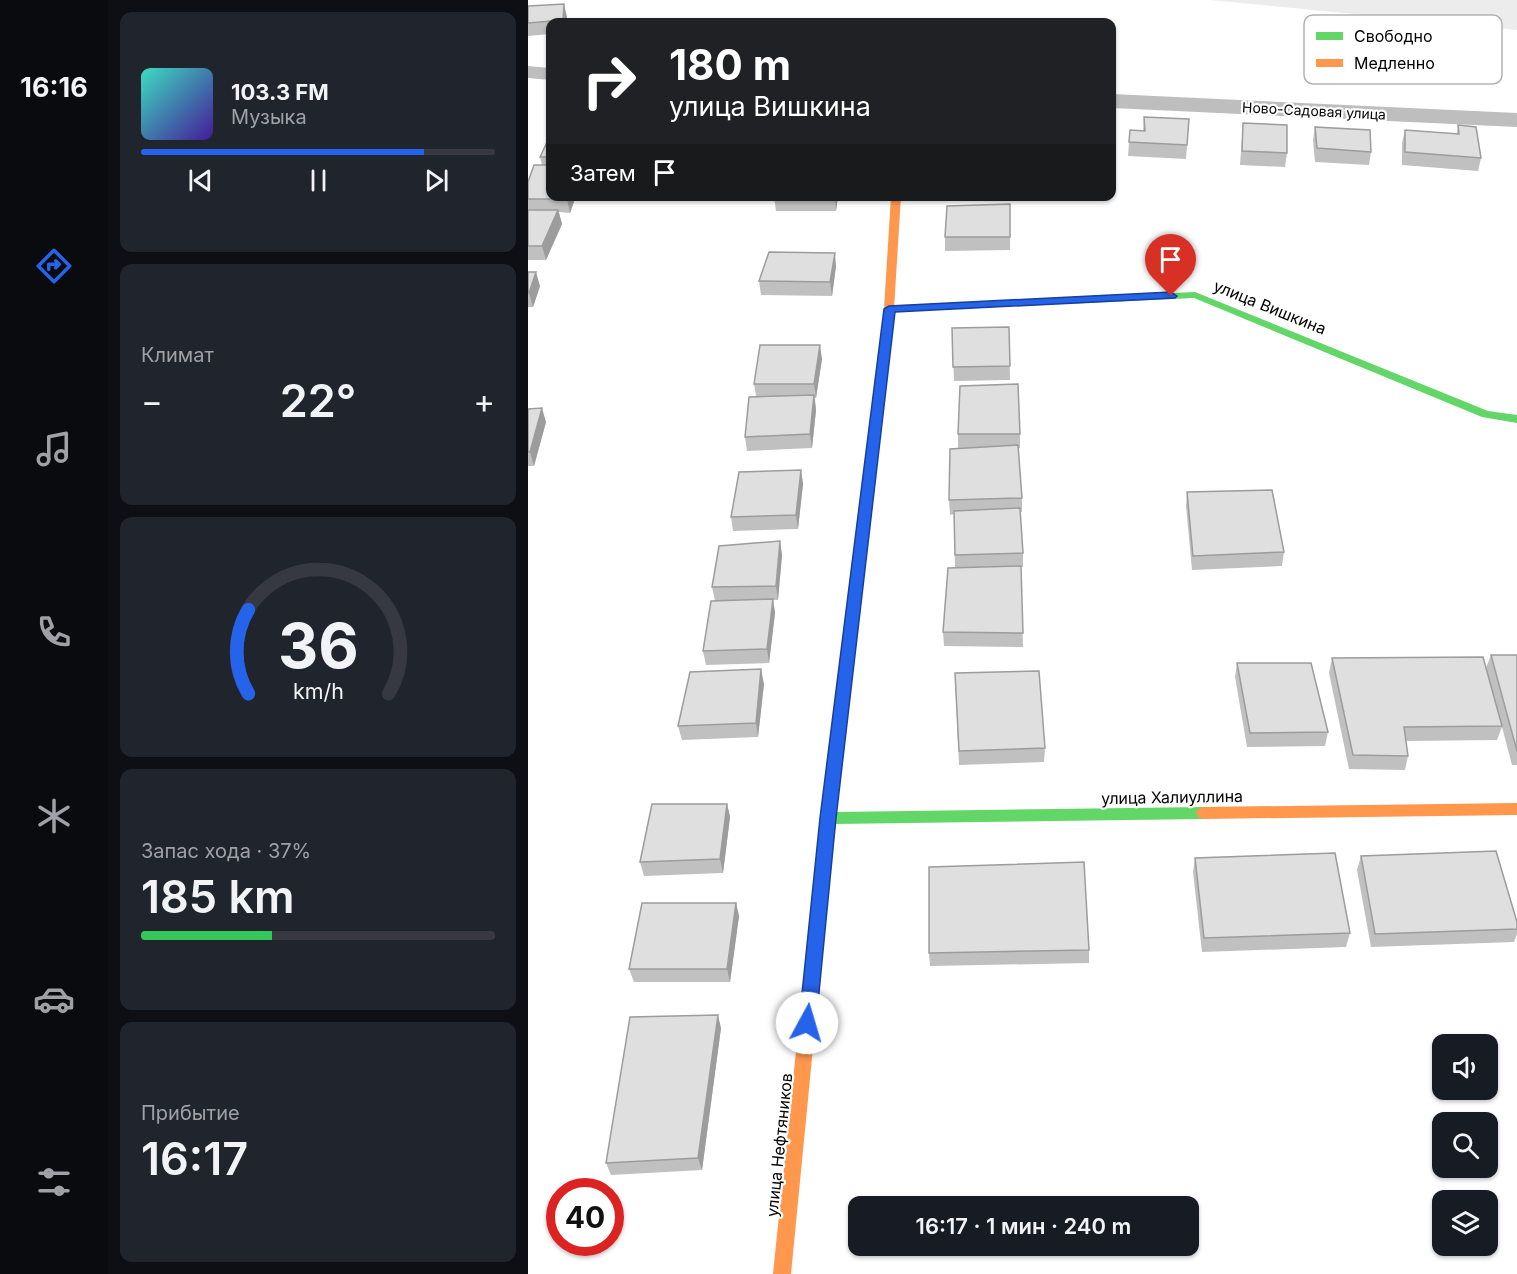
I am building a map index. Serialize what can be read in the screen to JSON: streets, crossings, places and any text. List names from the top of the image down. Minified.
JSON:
{"streets":{"street":["Ново-Садовая улица","улица Вишкина","улица Халиуллина","улица Нефтяников"]},"crossings":[["улица Вишкина","улица Нефтяников"],["улица Халиуллина","улица Нефтяников"]],"legend":["Свободно","Медленно"],"page":{"tabs":"16:16","turn":["180 m","улица Вишкина"],"song":["103.3 FM","Музыка"],"then":"Затем","tile":["Климат",["Запас хода · 37%","185 km"],["Прибытие","16:17"]],"heat":["−","22°","+"],"limit":"40","trip":"16:17 · 1 мин · 240 m","gauge":["36","km/h"]}}
